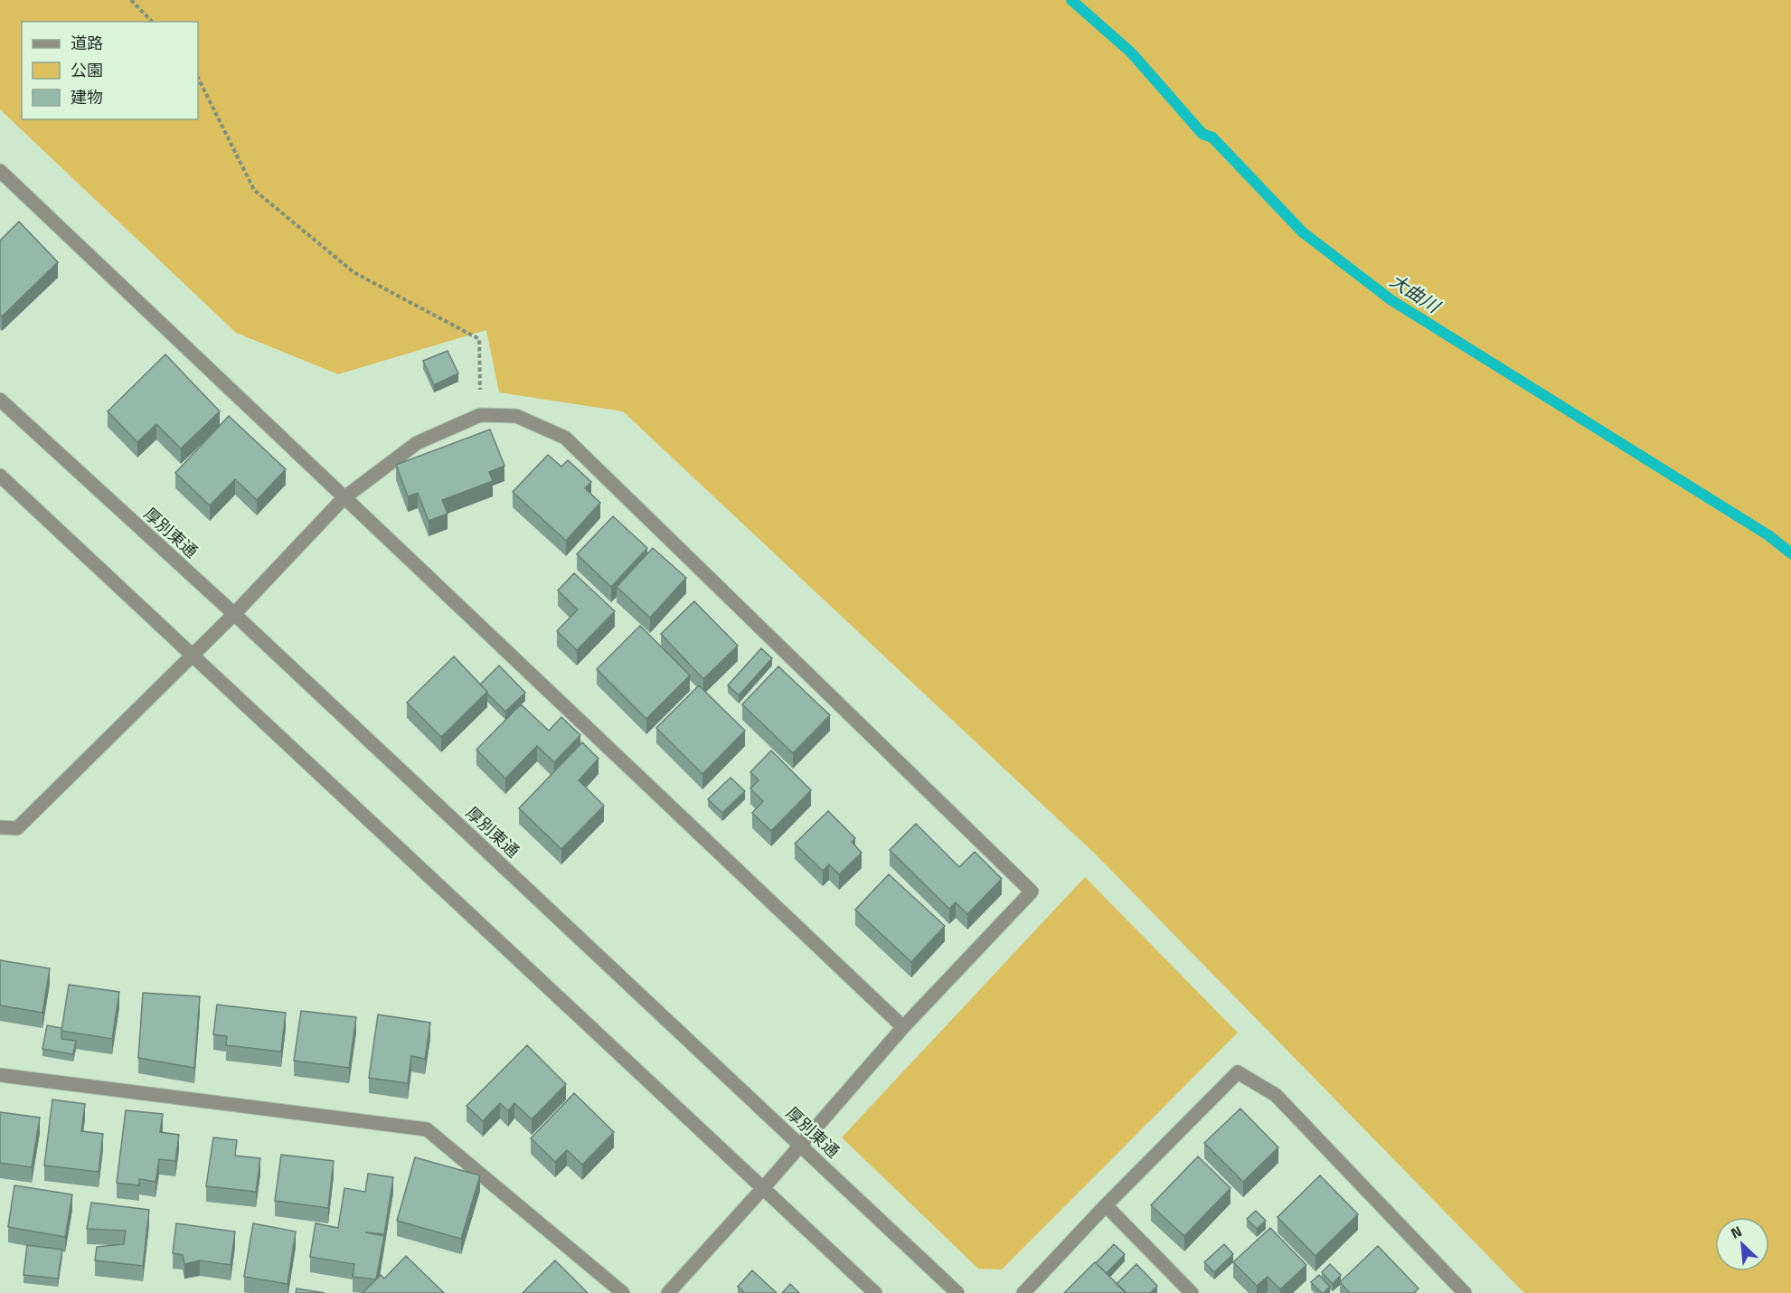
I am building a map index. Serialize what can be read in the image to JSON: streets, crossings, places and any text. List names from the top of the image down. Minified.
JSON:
{"streets":{"street":["厚別東通"]},"water":["大曲川"],"legend":["道路","公園","建物"],"north":"top left"}
